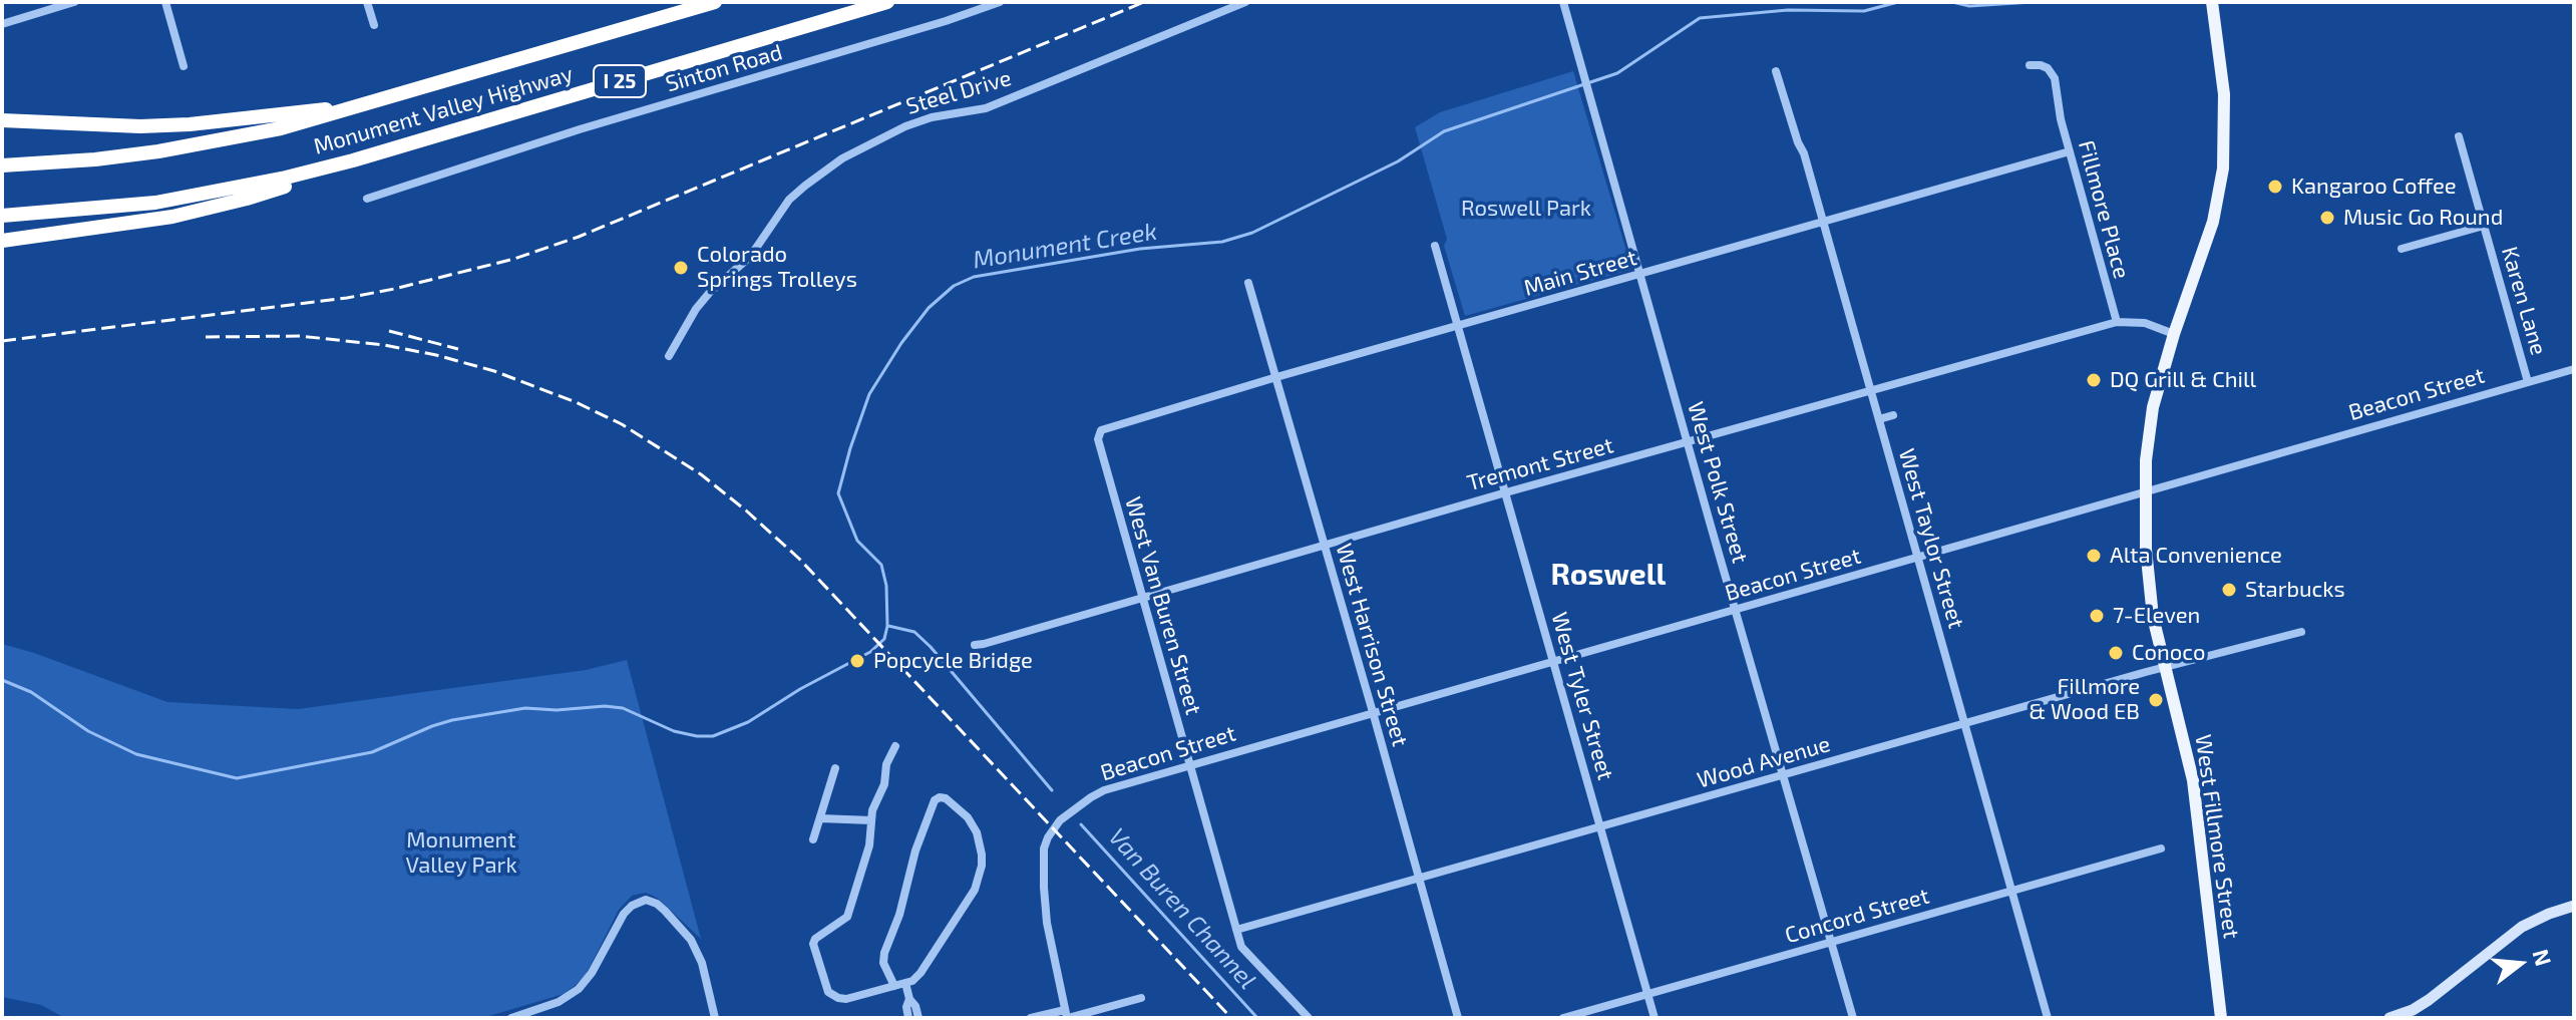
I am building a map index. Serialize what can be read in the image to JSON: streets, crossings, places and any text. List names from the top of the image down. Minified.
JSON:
{"streets":{"highway":["I 25","Monument Valley Highway"],"main road":["West Fillmore Street"],"street":["Sinton Road","Steel Drive","Fillmore Place","Main Street","Karen Lane","Beacon Street","Tremont Street","West Polk Street","West Taylor Street","West Van Buren Street","West Harrison Street","West Tyler Street","Wood Avenue","Concord Street"]},"crossings":[["Fillmore Place","Main Street"],["Fillmore Place","Tremont Street"],["Main Street","West Polk Street"],["Main Street","West Taylor Street"],["Main Street","West Van Buren Street"],["Main Street","West Harrison Street"],["Main Street","West Tyler Street"],["Karen Lane","Beacon Street"],["Beacon Street","West Polk Street"],["Beacon Street","West Taylor Street"],["Beacon Street","West Van Buren Street"],["Beacon Street","West Harrison Street"],["Beacon Street","West Tyler Street"],["Beacon Street","West Fillmore Street"],["Tremont Street","West Polk Street"],["Tremont Street","West Taylor Street"],["Tremont Street","West Van Buren Street"],["Tremont Street","West Harrison Street"],["Tremont Street","West Tyler Street"],["West Polk Street","Wood Avenue"],["West Polk Street","Concord Street"],["West Taylor Street","Wood Avenue"],["West Taylor Street","Concord Street"],["West Van Buren Street","Wood Avenue"],["West Harrison Street","Wood Avenue"],["West Tyler Street","Wood Avenue"],["West Tyler Street","Concord Street"],["Wood Avenue","West Fillmore Street"]],"districts":["Roswell"],"water":["Monument Creek","Van Buren Channel"],"parks":["Roswell Park","Monument Valley Park"],"places":["Kangaroo Coffee","Music Go Round","Colorado Springs Trolleys","DQ Grill & Chill","Alta Convenience","Starbucks","7-Eleven","Conoco","Popcycle Bridge","Fillmore & Wood EB"],"north":"right"}
